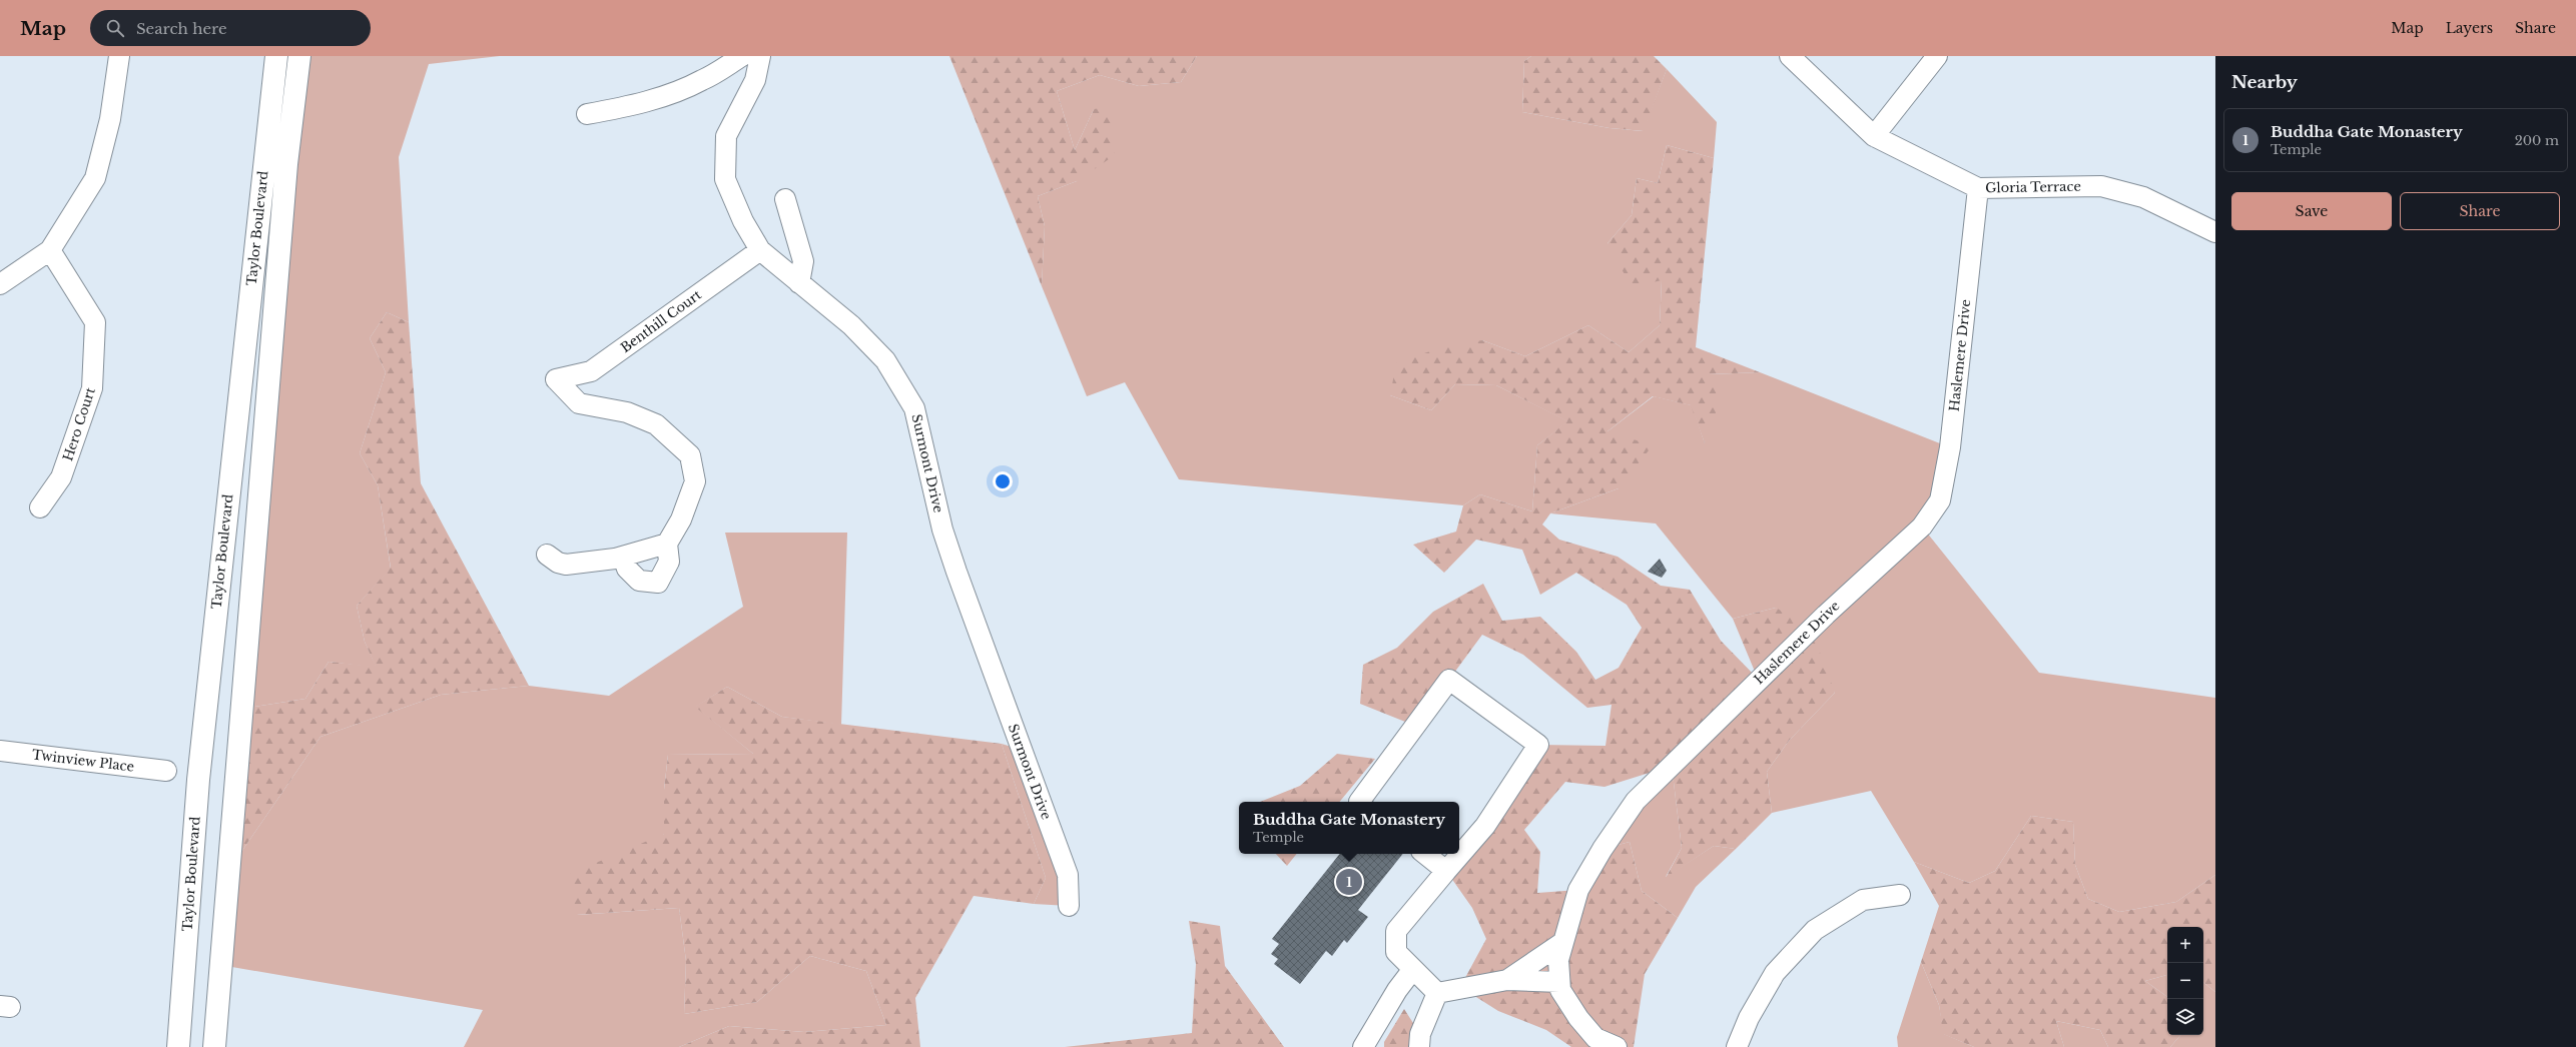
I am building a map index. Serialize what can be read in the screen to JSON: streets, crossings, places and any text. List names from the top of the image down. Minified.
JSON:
{"streets":{"main road":["Taylor Boulevard"],"street":["Gloria Terrace","Benthill Court","Haslemere Drive","Hero Court","Surmont Drive","Twinview Place"]},"crossings":[["Gloria Terrace","Haslemere Drive"],["Benthill Court","Surmont Drive"]],"page":{"header":"Map","search":"Search here","nav":["Map","Layers","Share"],"heading":"Nearby","list":[{"mark":"1","name":"Buddha Gate Monastery","note":"Temple","value":"200 m"}],"buttons":["Save","Share"],"popup":["Buddha Gate Monastery","Temple"],"pins":"1","map_buttons":["+","−"]}}
